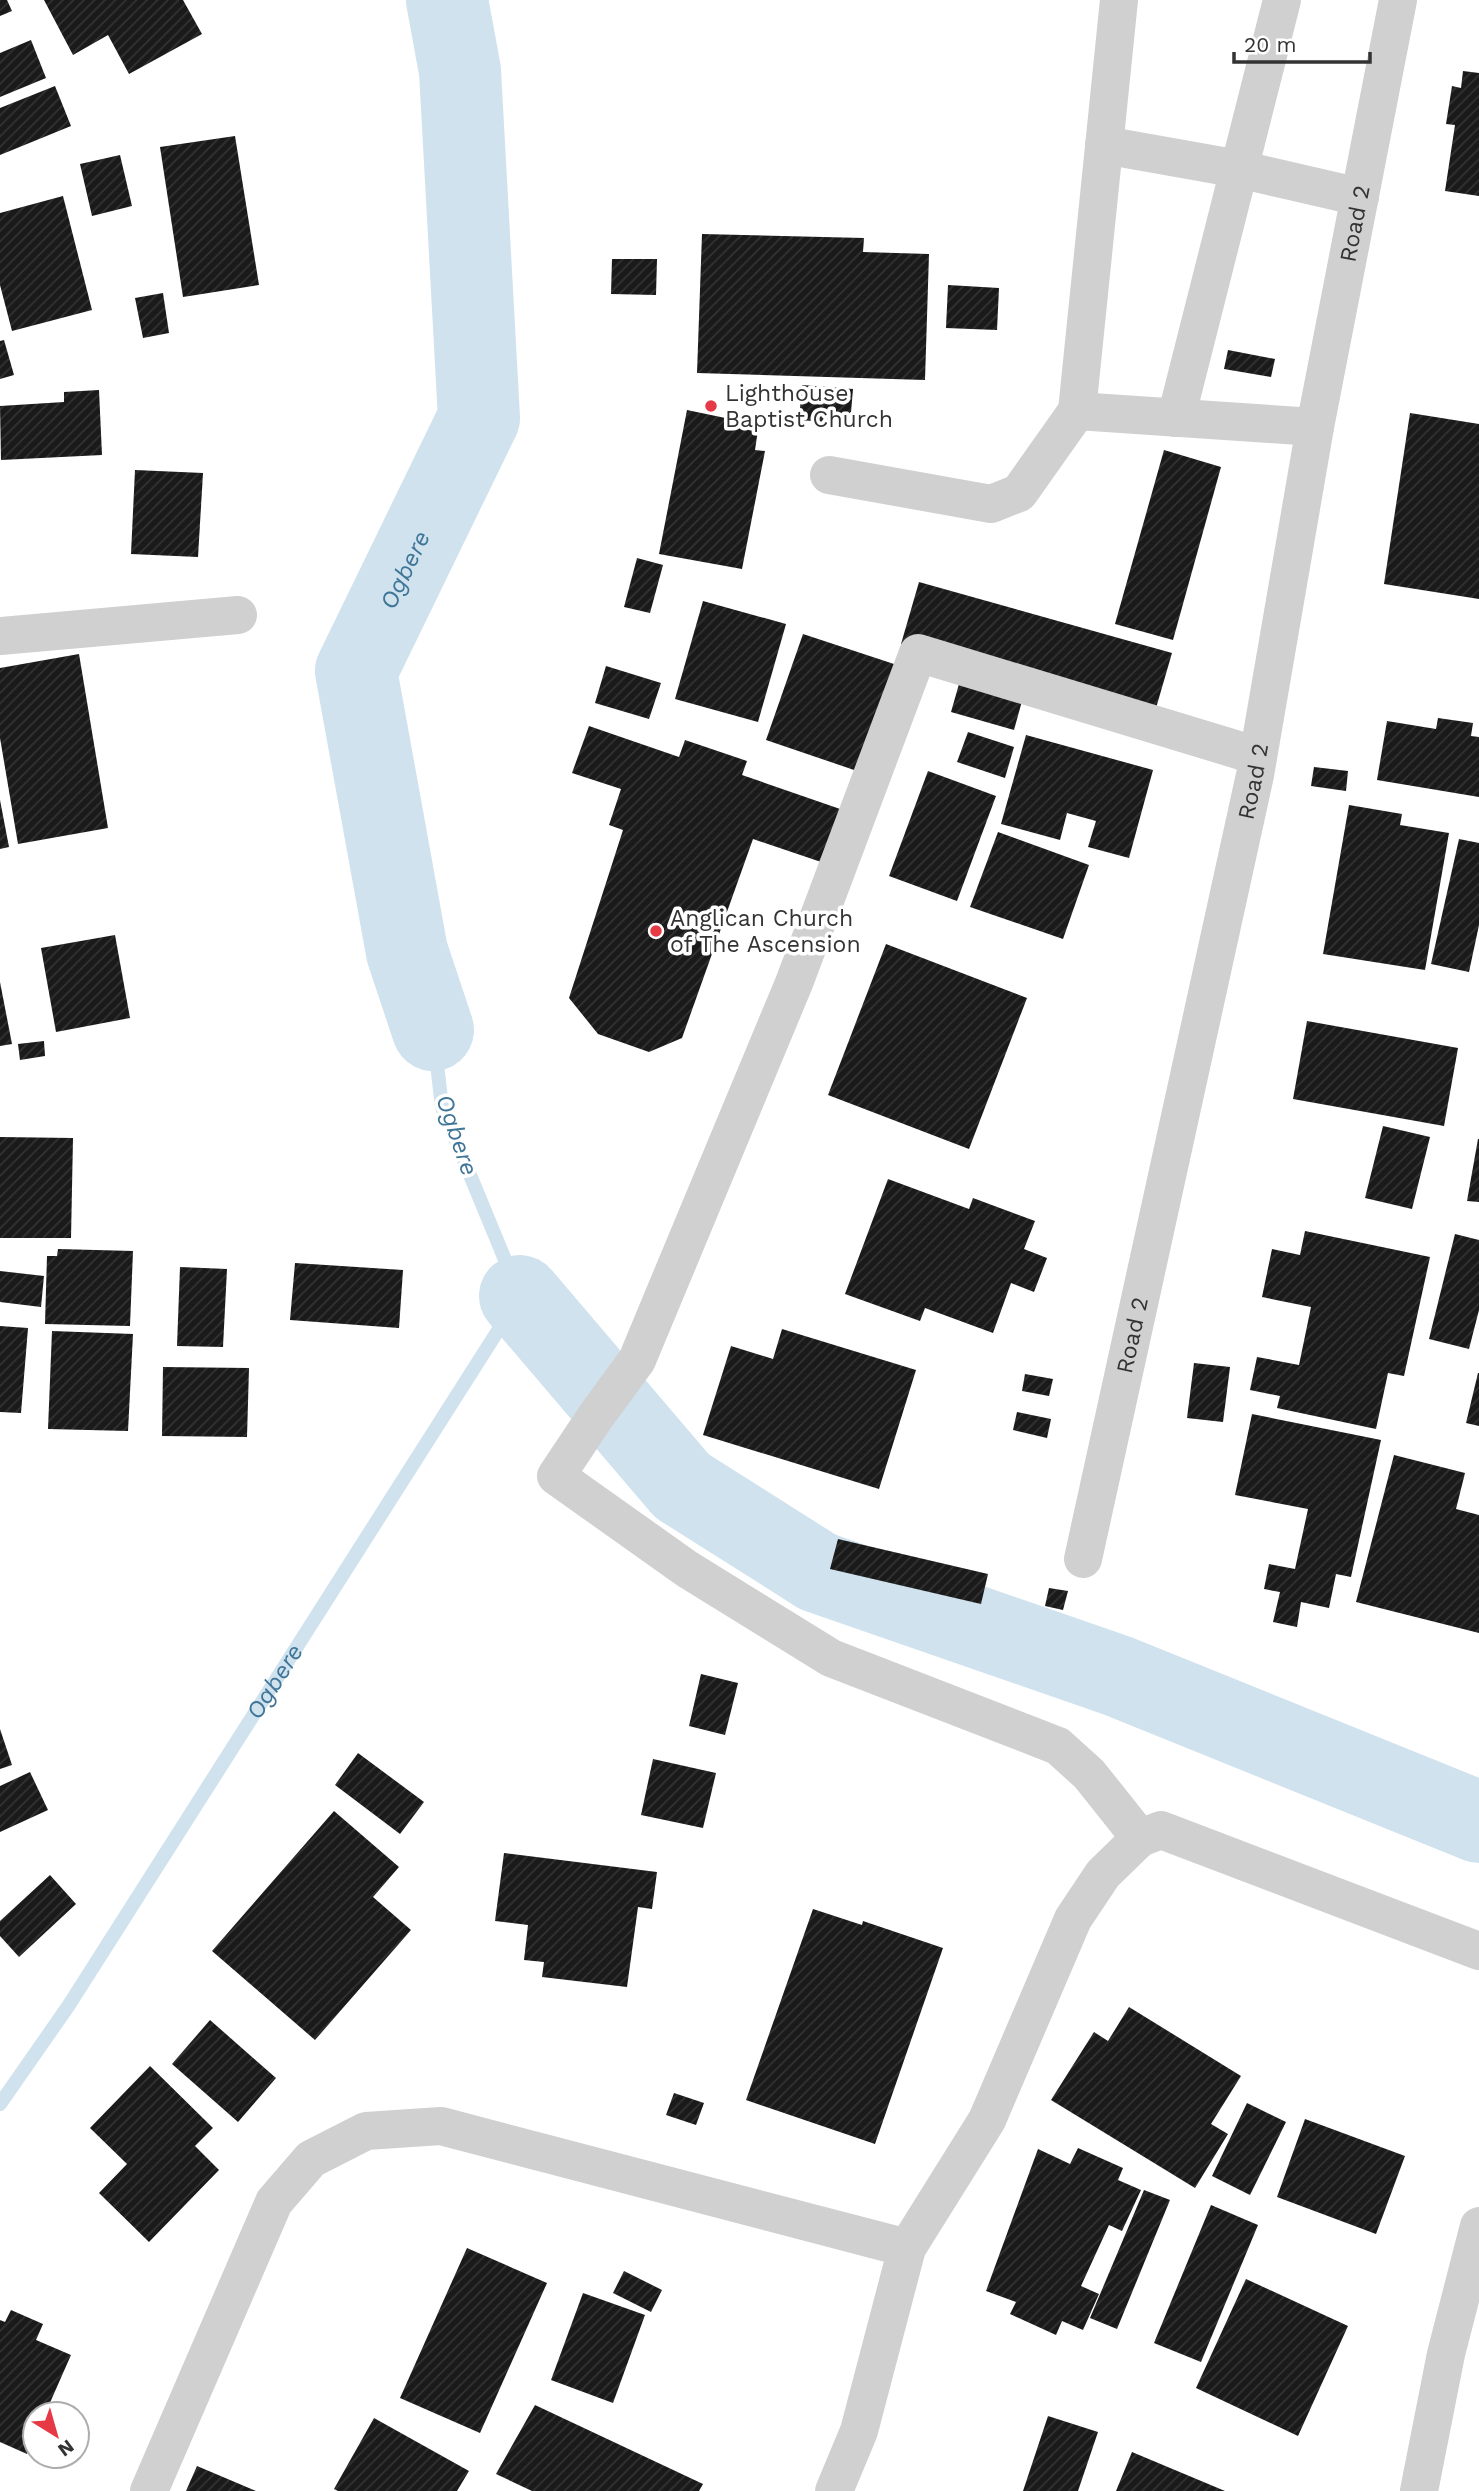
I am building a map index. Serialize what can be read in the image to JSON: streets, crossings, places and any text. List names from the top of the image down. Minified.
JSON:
{"streets":{"street":["Road 2"]},"water":["Ogbere"],"places":["Lighthouse Baptist Church","Anglican Church of The Ascension"],"scale_bar":"20 m","north":"bottom right"}
